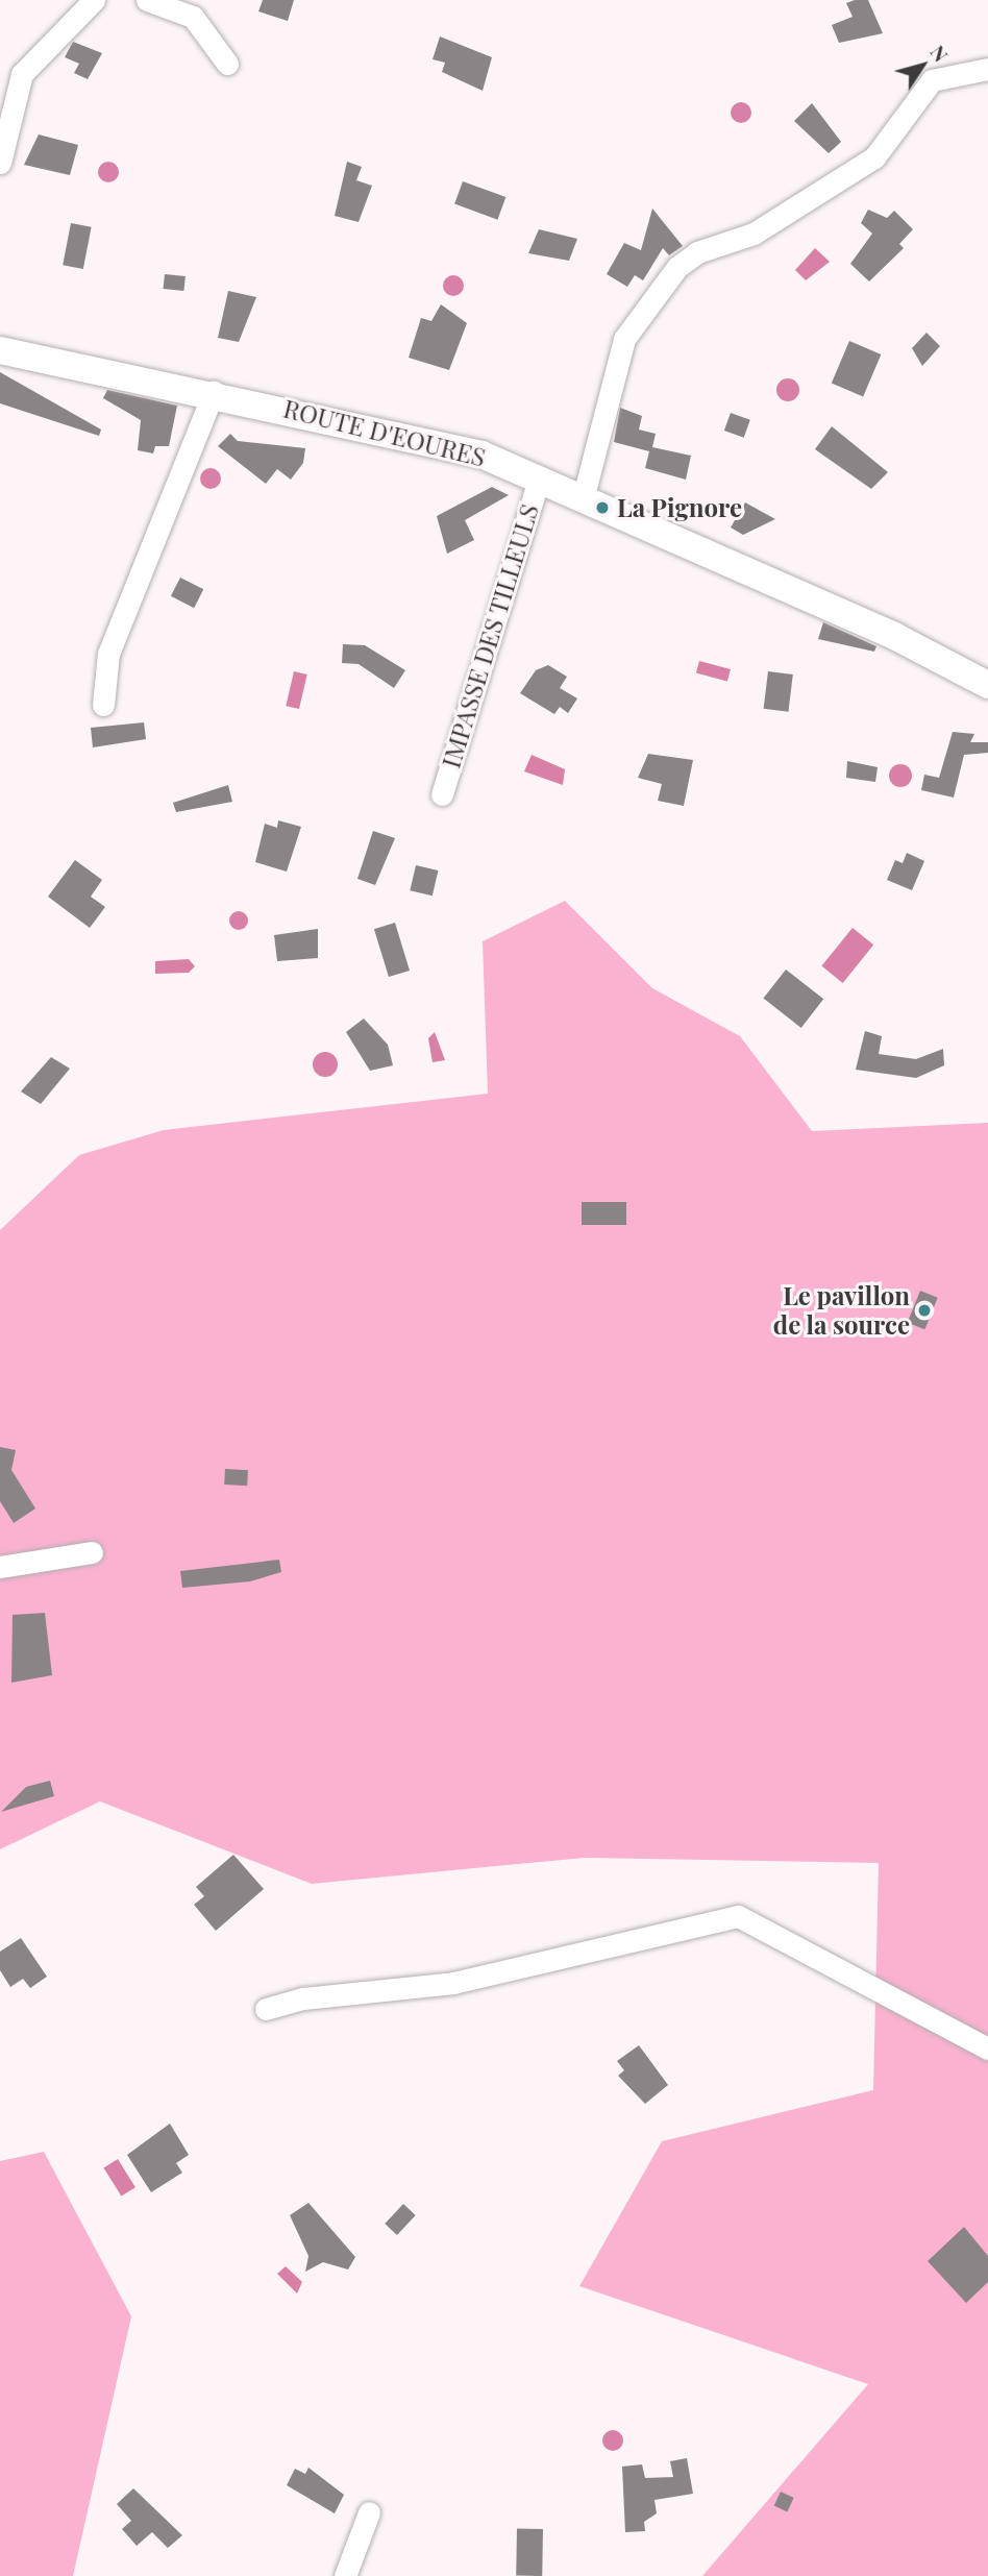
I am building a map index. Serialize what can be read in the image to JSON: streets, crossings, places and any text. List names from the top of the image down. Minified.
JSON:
{"streets":{"street":["ROUTE D'EOURES","IMPASSE DES TILLEULS"]},"crossings":[["ROUTE D'EOURES","IMPASSE DES TILLEULS"]],"places":["La Pignore","Le pavillon de la source"],"north":"top right"}
